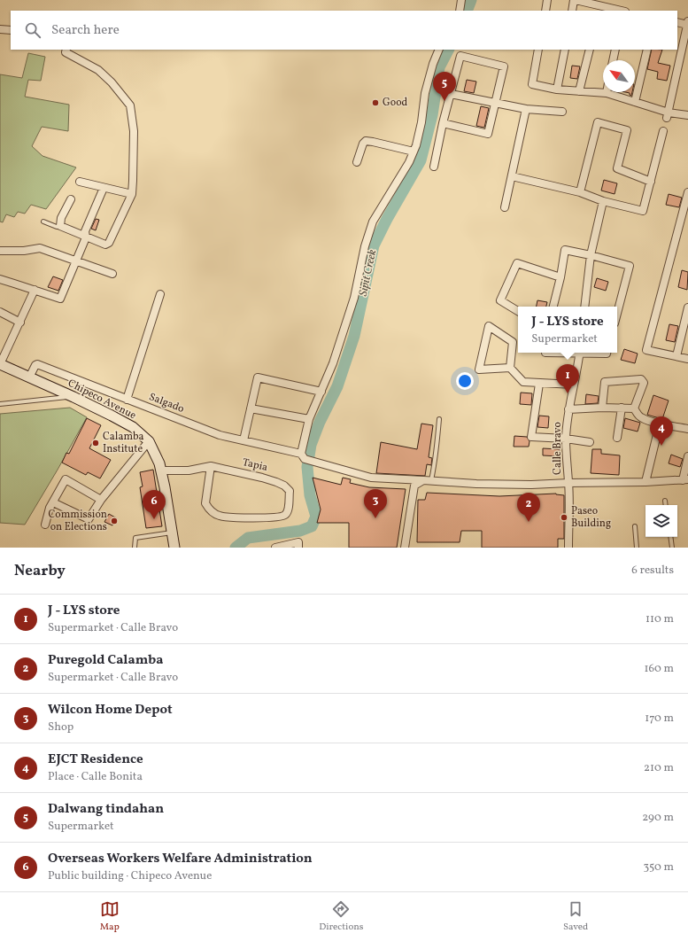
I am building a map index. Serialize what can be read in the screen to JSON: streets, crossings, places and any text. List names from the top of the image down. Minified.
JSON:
{"streets":{"main road":["Chipeco Avenue"],"street":["Salgado","Calle Bravo","Tapia"]},"crossings":[["Chipeco Avenue","Salgado"],["Chipeco Avenue","Tapia"],["Salgado","Calle Bravo"]],"water":["Sipit Creek"],"places":["Good","Calamba Institute","Paseo Building","Commission on Elections"],"north":"top left","page":{"search":"Search here","pins":["5","1","4","3","6","2"],"popup":["J - LYS store","Supermarket"],"heading":["Nearby","6 results"],"list":[{"mark":"1","name":"J - LYS store","note":"Supermarket · Calle Bravo","value":"110 m"},{"mark":"2","name":"Puregold Calamba","note":"Supermarket · Calle Bravo","value":"160 m"},{"mark":"3","name":"Wilcon Home Depot","note":"Shop","value":"170 m"},{"mark":"4","name":"EJCT Residence","note":"Place · Calle Bonita","value":"210 m"},{"mark":"5","name":"Dalwang tindahan","note":"Supermarket","value":"290 m"},{"mark":"6","name":"Overseas Workers Welfare Administration","note":"Public building · Chipeco Avenue","value":"350 m"}],"nav":["Map","Directions","Saved"]}}
